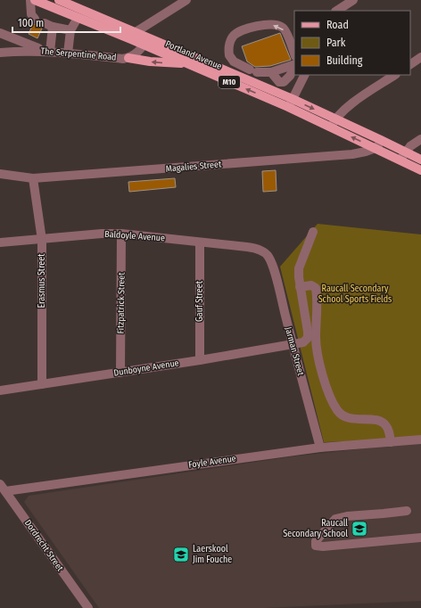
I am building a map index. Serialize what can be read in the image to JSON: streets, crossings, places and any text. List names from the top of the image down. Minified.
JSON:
{"streets":{"main road":["Portland Avenue","M10"],"street":["The Serpentine Road","Magalies Street","Baldoyle Avenue","Erasmus Street","Gauf Street","Fitzpatrick Street","Jarman Street","Dunboyne Avenue","Foyle Avenue","Dordrecht Street"]},"crossings":[["The Serpentine Road","Portland Avenue"],["Portland Avenue","Magalies Street"],["Magalies Street","Erasmus Street"],["Baldoyle Avenue","Erasmus Street"],["Baldoyle Avenue","Gauf Street"],["Baldoyle Avenue","Fitzpatrick Street"],["Baldoyle Avenue","Jarman Street"],["Erasmus Street","Dunboyne Avenue"],["Gauf Street","Dunboyne Avenue"],["Fitzpatrick Street","Dunboyne Avenue"],["Jarman Street","Dunboyne Avenue"],["Jarman Street","Foyle Avenue"],["Foyle Avenue","Dordrecht Street"]],"parks":["Raucall Secondary School Sports Fields"],"places":{"school or university":["Raucall Secondary School","Laerskool Jim Fouche"]},"legend":["Road","Park","Building"],"scale_bar":"100 m"}
